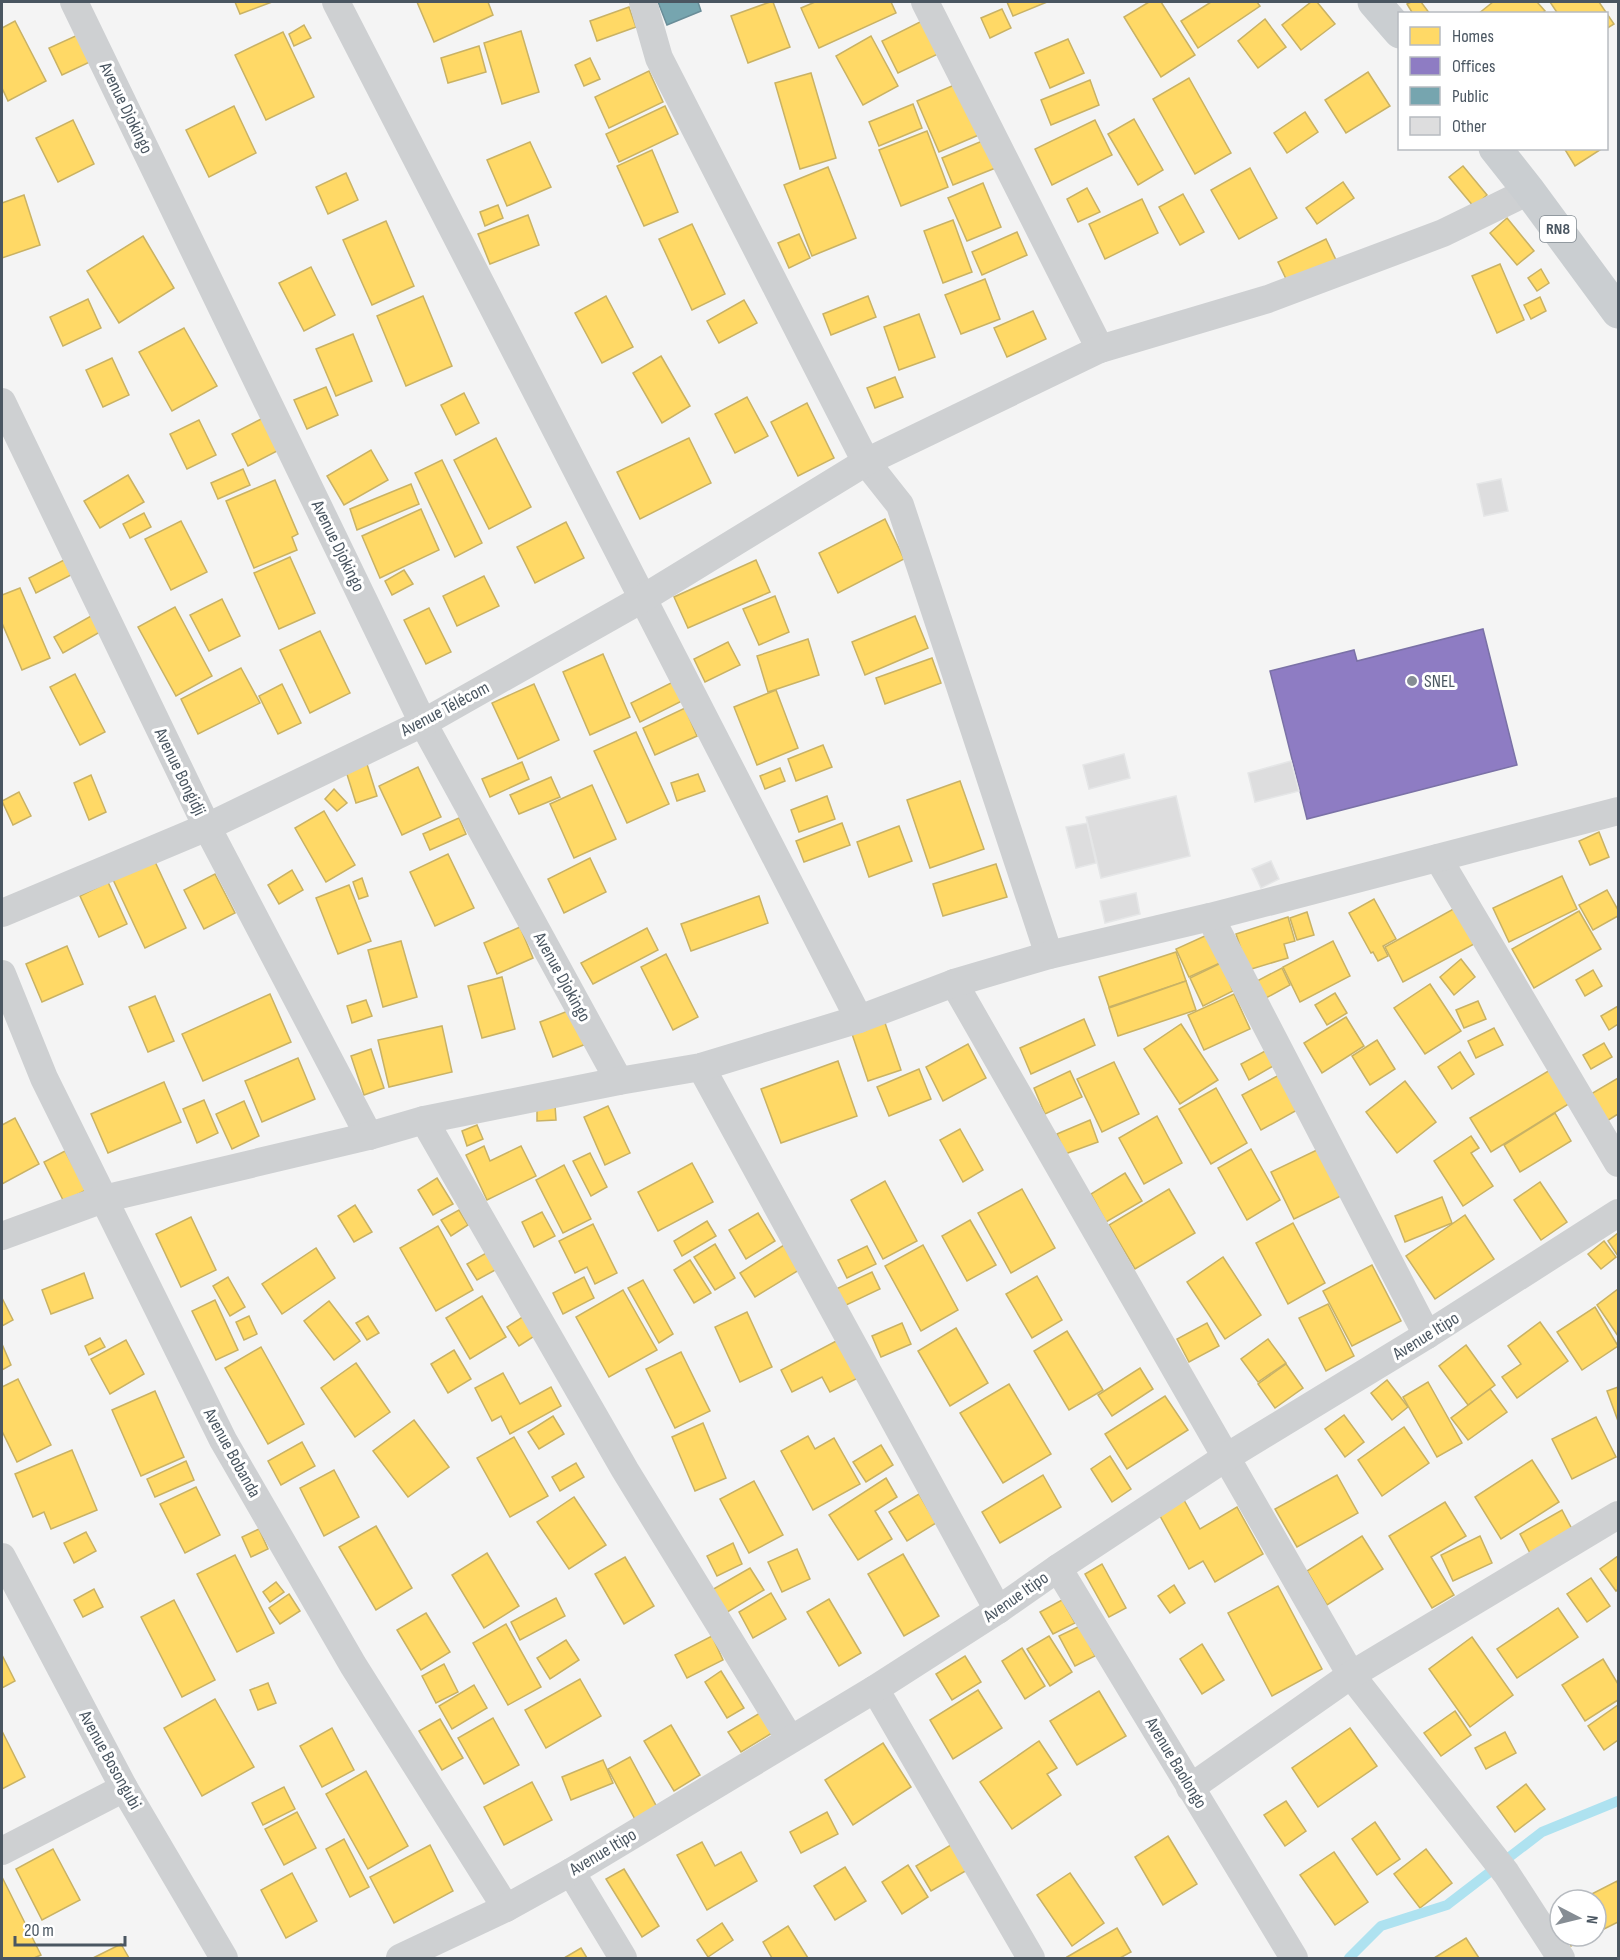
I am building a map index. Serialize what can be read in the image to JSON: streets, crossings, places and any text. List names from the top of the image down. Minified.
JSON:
{"streets":{"main road":["RN8"],"street":["Avenue Djokingo","Avenue Télécom","Avenue Bongidji","Avenue Itipo","Avenue Bobanda","Avenue Bosongubi","Avenue Baolongo"]},"crossings":[["Avenue Djokingo","Avenue Télécom"],["RN8","Avenue Télécom"],["Avenue Télécom","Avenue Bongidji"],["Avenue Itipo","Avenue Bobanda"],["Avenue Itipo","Avenue Baolongo"]],"places":["SNEL"],"legend":["Homes","Offices","Public","Other"],"scale_bar":"20 m","north":"right"}
